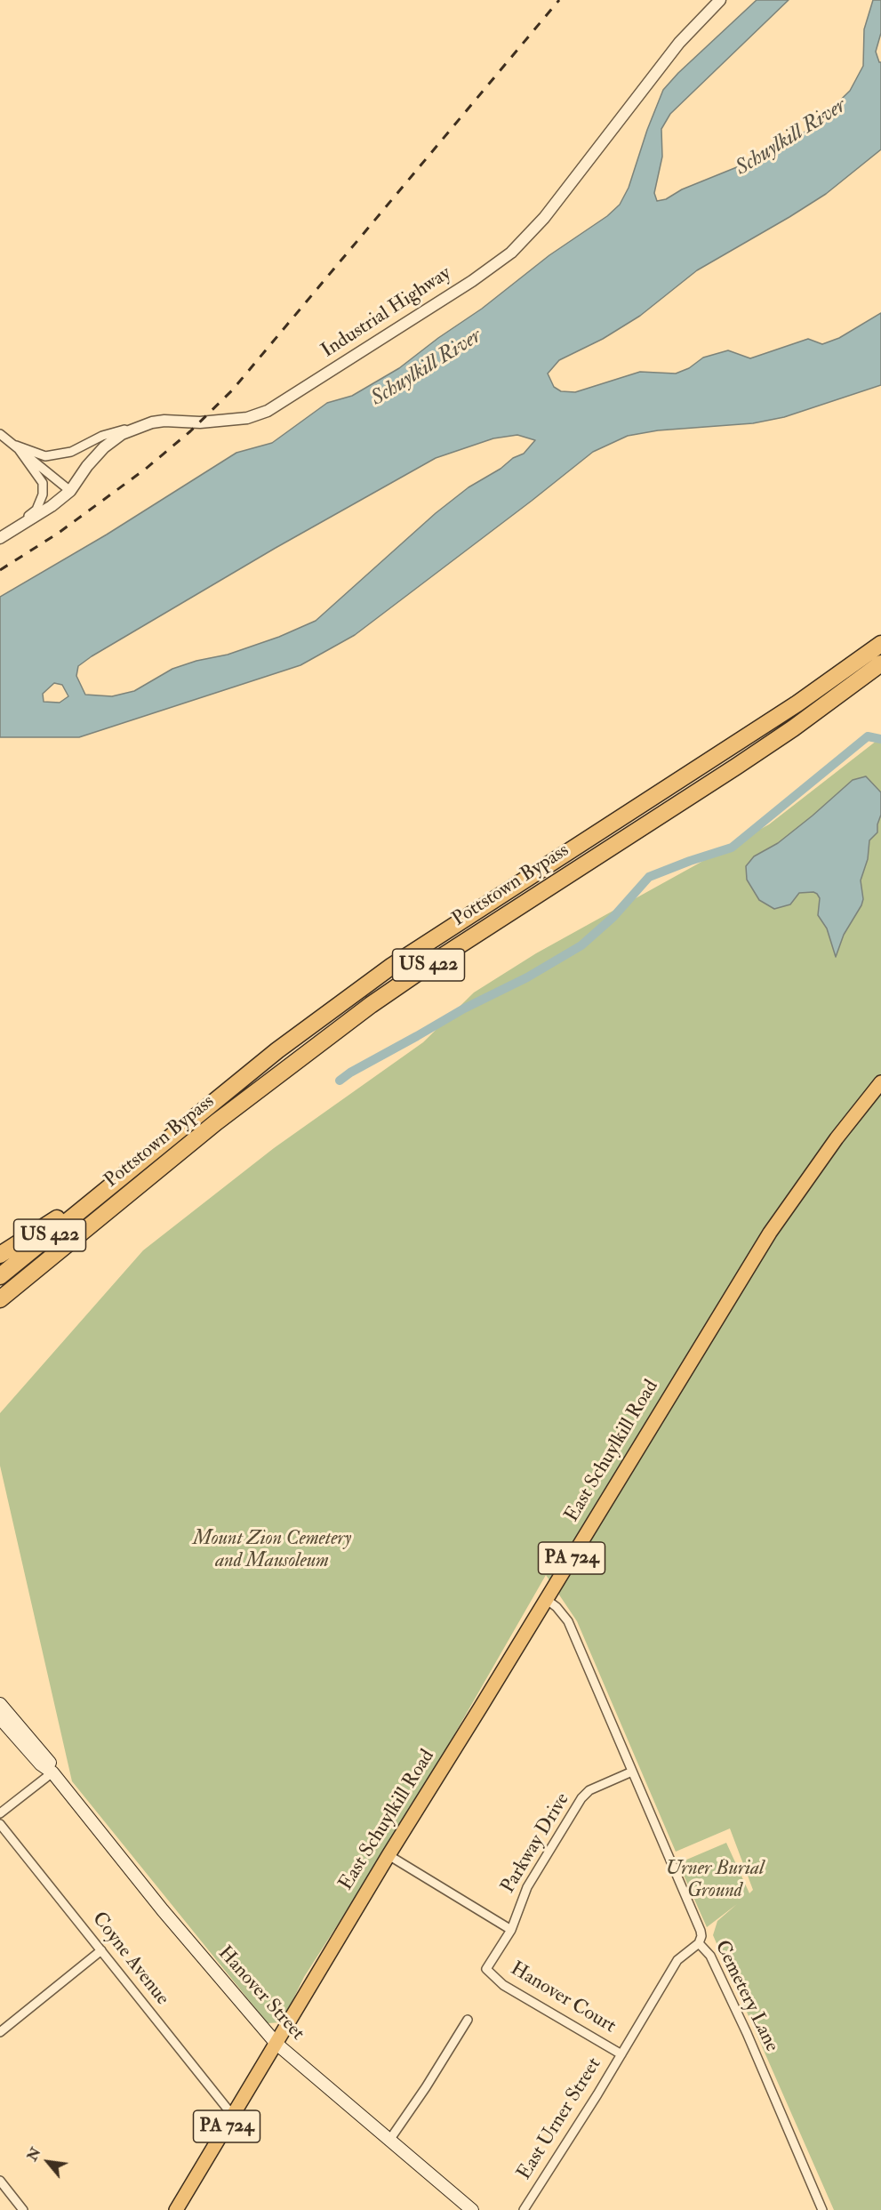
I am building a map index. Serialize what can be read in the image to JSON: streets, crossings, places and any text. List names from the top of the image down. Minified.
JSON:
{"streets":{"highway":["Pottstown Bypass","US 422"],"main road":["East Schuylkill Road","PA 724","Hanover Street"],"street":["Industrial Highway","Parkway Drive","Coyne Avenue","Cemetery Lane","Hanover Court","East Urner Street"]},"crossings":[["East Schuylkill Road","PA 724"],["East Schuylkill Road","Hanover Street"],["East Schuylkill Road","Cemetery Lane"],["East Schuylkill Road","Hanover Court"],["PA 724","Coyne Avenue"],["PA 724","Hanover Street"],["Parkway Drive","Cemetery Lane"],["Parkway Drive","Hanover Court"],["Cemetery Lane","East Urner Street"],["Hanover Court","East Urner Street"]],"water":["Schuylkill River"],"parks":["Mount Zion Cemetery and Mausoleum","Urner Burial Ground"],"north":"top left"}
